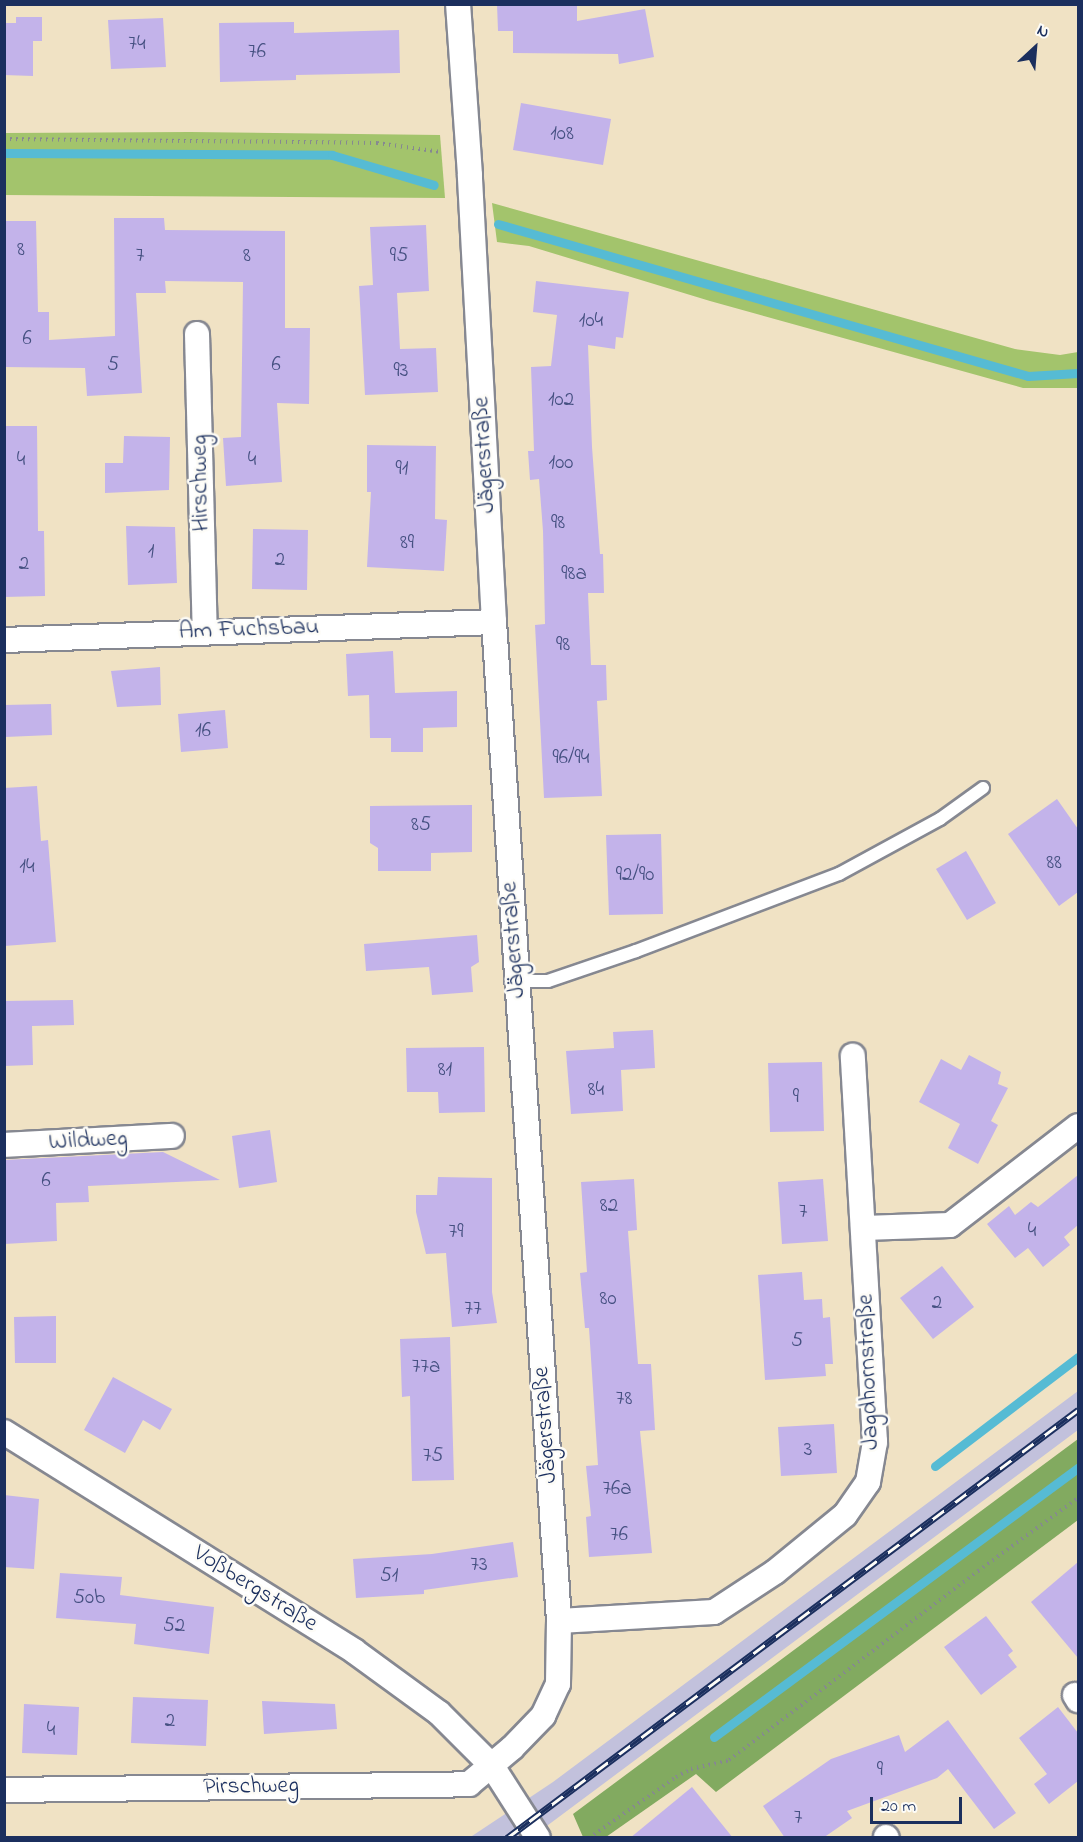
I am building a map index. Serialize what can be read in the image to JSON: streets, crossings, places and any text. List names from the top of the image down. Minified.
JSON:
{"streets":{"street":["Jägerstraße","Hirschweg","Am Fuchsbau","Wildweg","Jagdhornstraße","Voßbergstraße","Pirschweg"]},"crossings":[["Jägerstraße","Am Fuchsbau"],["Jägerstraße","Jagdhornstraße"],["Jägerstraße","Voßbergstraße"],["Jägerstraße","Pirschweg"],["Hirschweg","Am Fuchsbau"],["Voßbergstraße","Pirschweg"]],"house_numbers":["74","76","108","8","7","8","95","104","6","5","6","93","102","4","4","100","91","98","89","1","2","2","98a","98","16","96/94","85","88","14","92/90","81","84","9","6","82","7","4","79","80","2","77","5","77a","78","3","75","76a","76","73","51","50b","52","2","4","9","7"],"scale_bar":"20 m","north":"top right"}
